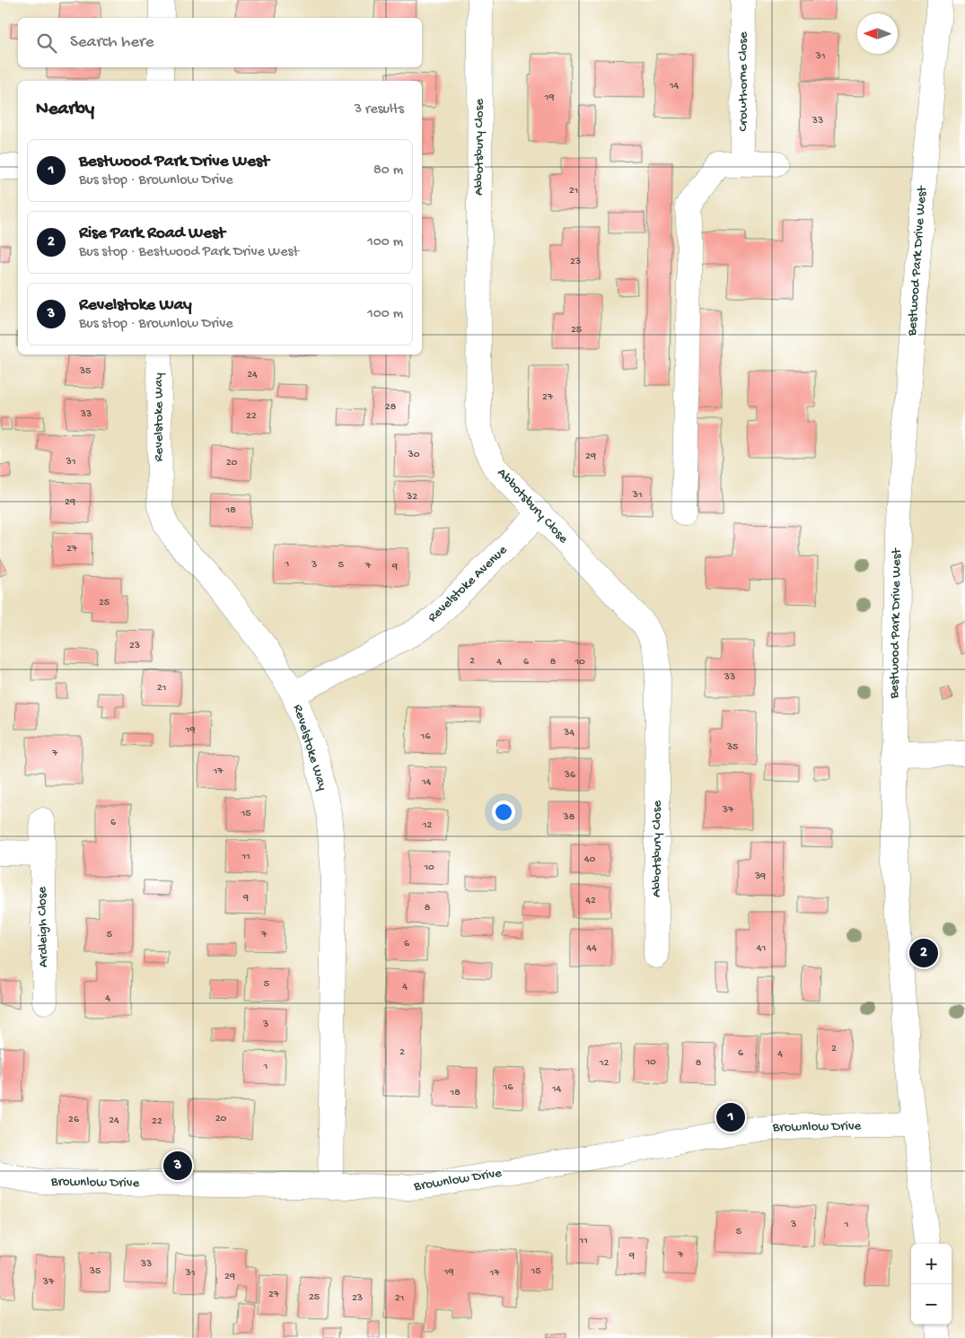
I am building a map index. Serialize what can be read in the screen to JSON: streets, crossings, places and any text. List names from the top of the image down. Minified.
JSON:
{"streets":{"street":["Crowthorne Close","Abbotsbury Close","Bestwood Park Drive West","Revelstoke Way","Revelstoke Avenue","Ardleigh Close","Brownlow Drive"]},"crossings":[["Abbotsbury Close","Revelstoke Avenue"],["Bestwood Park Drive West","Brownlow Drive"],["Revelstoke Way","Revelstoke Avenue"],["Revelstoke Way","Brownlow Drive"]],"house_numbers":["31","14","19","33","21","23","25","35","24","27","28","33","22","30","29","31","20","31","32","29","18","27","1","3","5","7","9","25","23","2","4","6","8","10","33","21","19","34","16","35","7","17","36","14","37","15","38","6","12","11","40","10","39","9","42","8","5","7","6","44","41","5","4","4","3","2","2","6","4","10","12","8","1","16","14","18","20","26","24","22","3","1","5","11","7","9","33","35","15","19","31","17","29","37","27","25","23","21"],"north":"left","page":{"search":"Search here","heading":["Nearby","3 results"],"list":[{"mark":"1","name":"Bestwood Park Drive West","note":"Bus stop · Brownlow Drive","value":"80 m"},{"mark":"2","name":"Rise Park Road West","note":"Bus stop · Bestwood Park Drive West","value":"100 m"},{"mark":"3","name":"Revelstoke Way","note":"Bus stop · Brownlow Drive","value":"100 m"}],"pins":["2","1","3"],"map_buttons":["+","−"]}}
